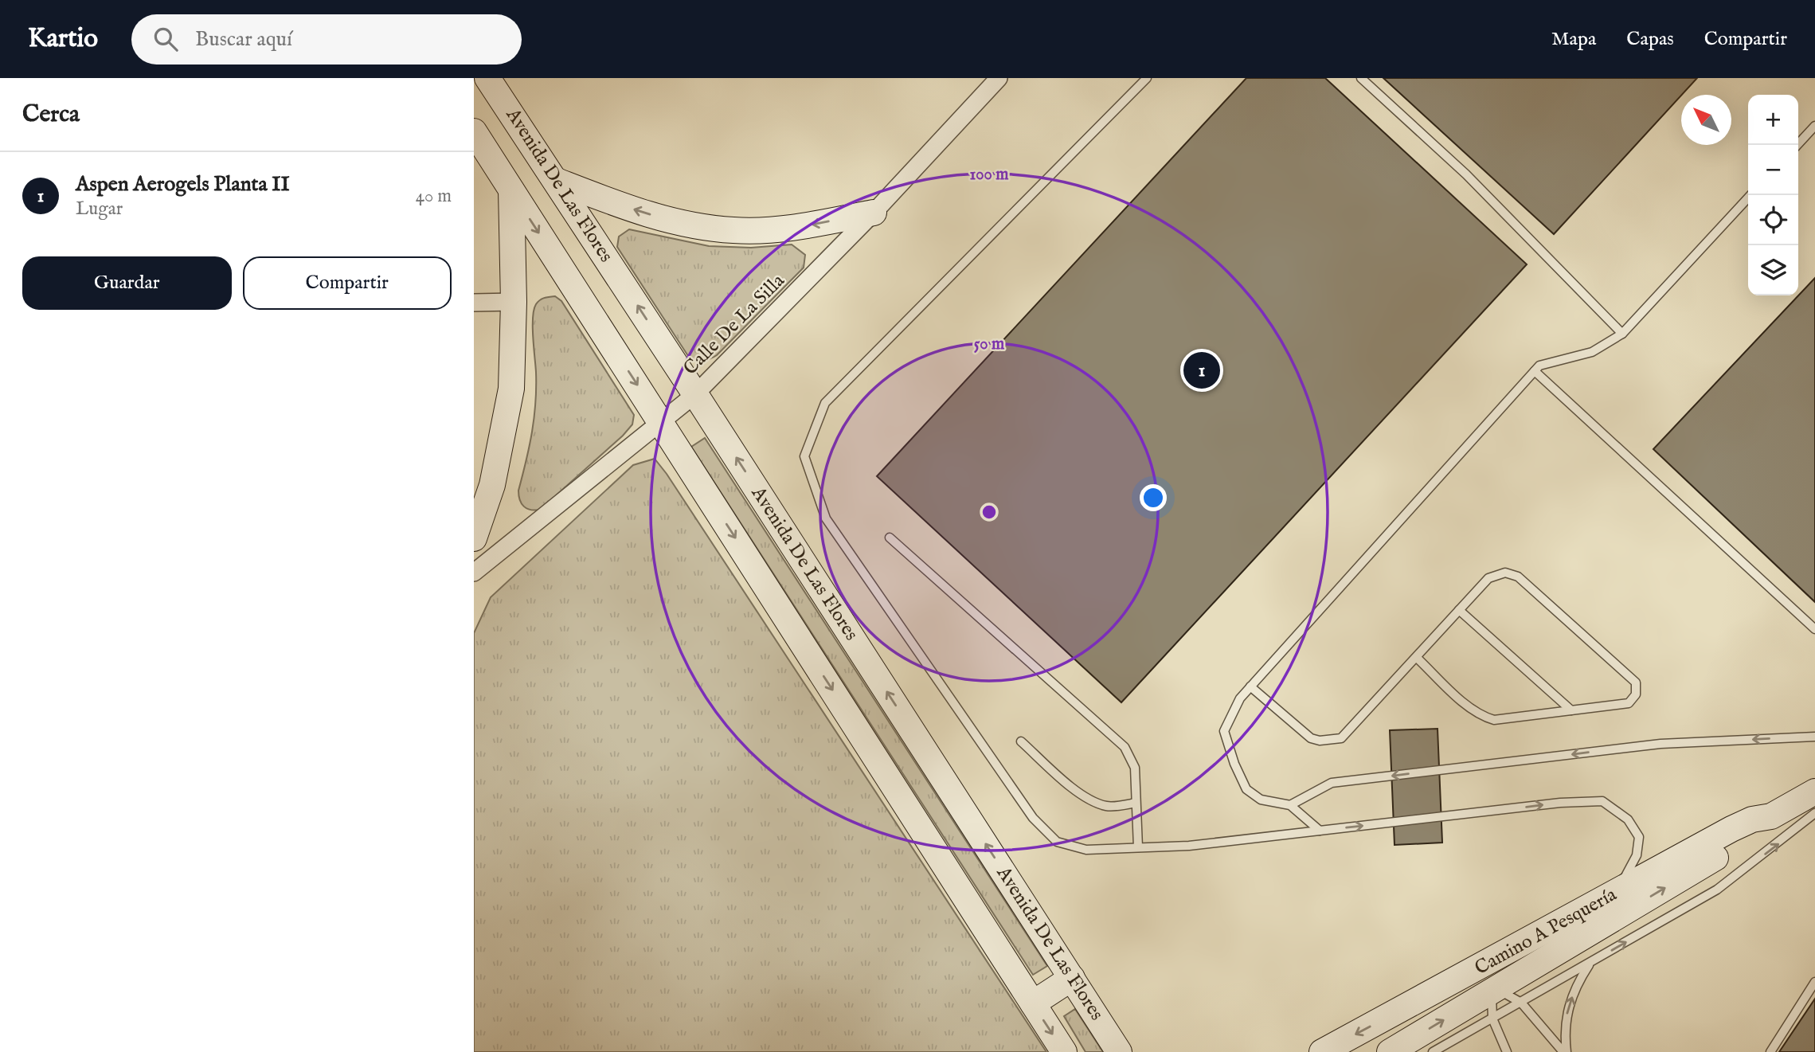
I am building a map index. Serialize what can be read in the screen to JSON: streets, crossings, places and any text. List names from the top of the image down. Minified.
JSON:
{"streets":{"street":["Avenida De Las Flores","Calle De La Silla","Camino A Pesquería"]},"crossings":[["Avenida De Las Flores","Calle De La Silla"]],"north":"top left","page":{"header":"Kartio","search":"Buscar aquí","nav":["Mapa","Capas","Compartir"],"heading":"Cerca","map_buttons":["+","−"],"list":[{"mark":"1","name":"Aspen Aerogels Planta II","note":"Lugar","value":"40 m"}],"buttons":["Guardar","Compartir"],"pins":"1"},"rings":["100 m","50 m"]}
